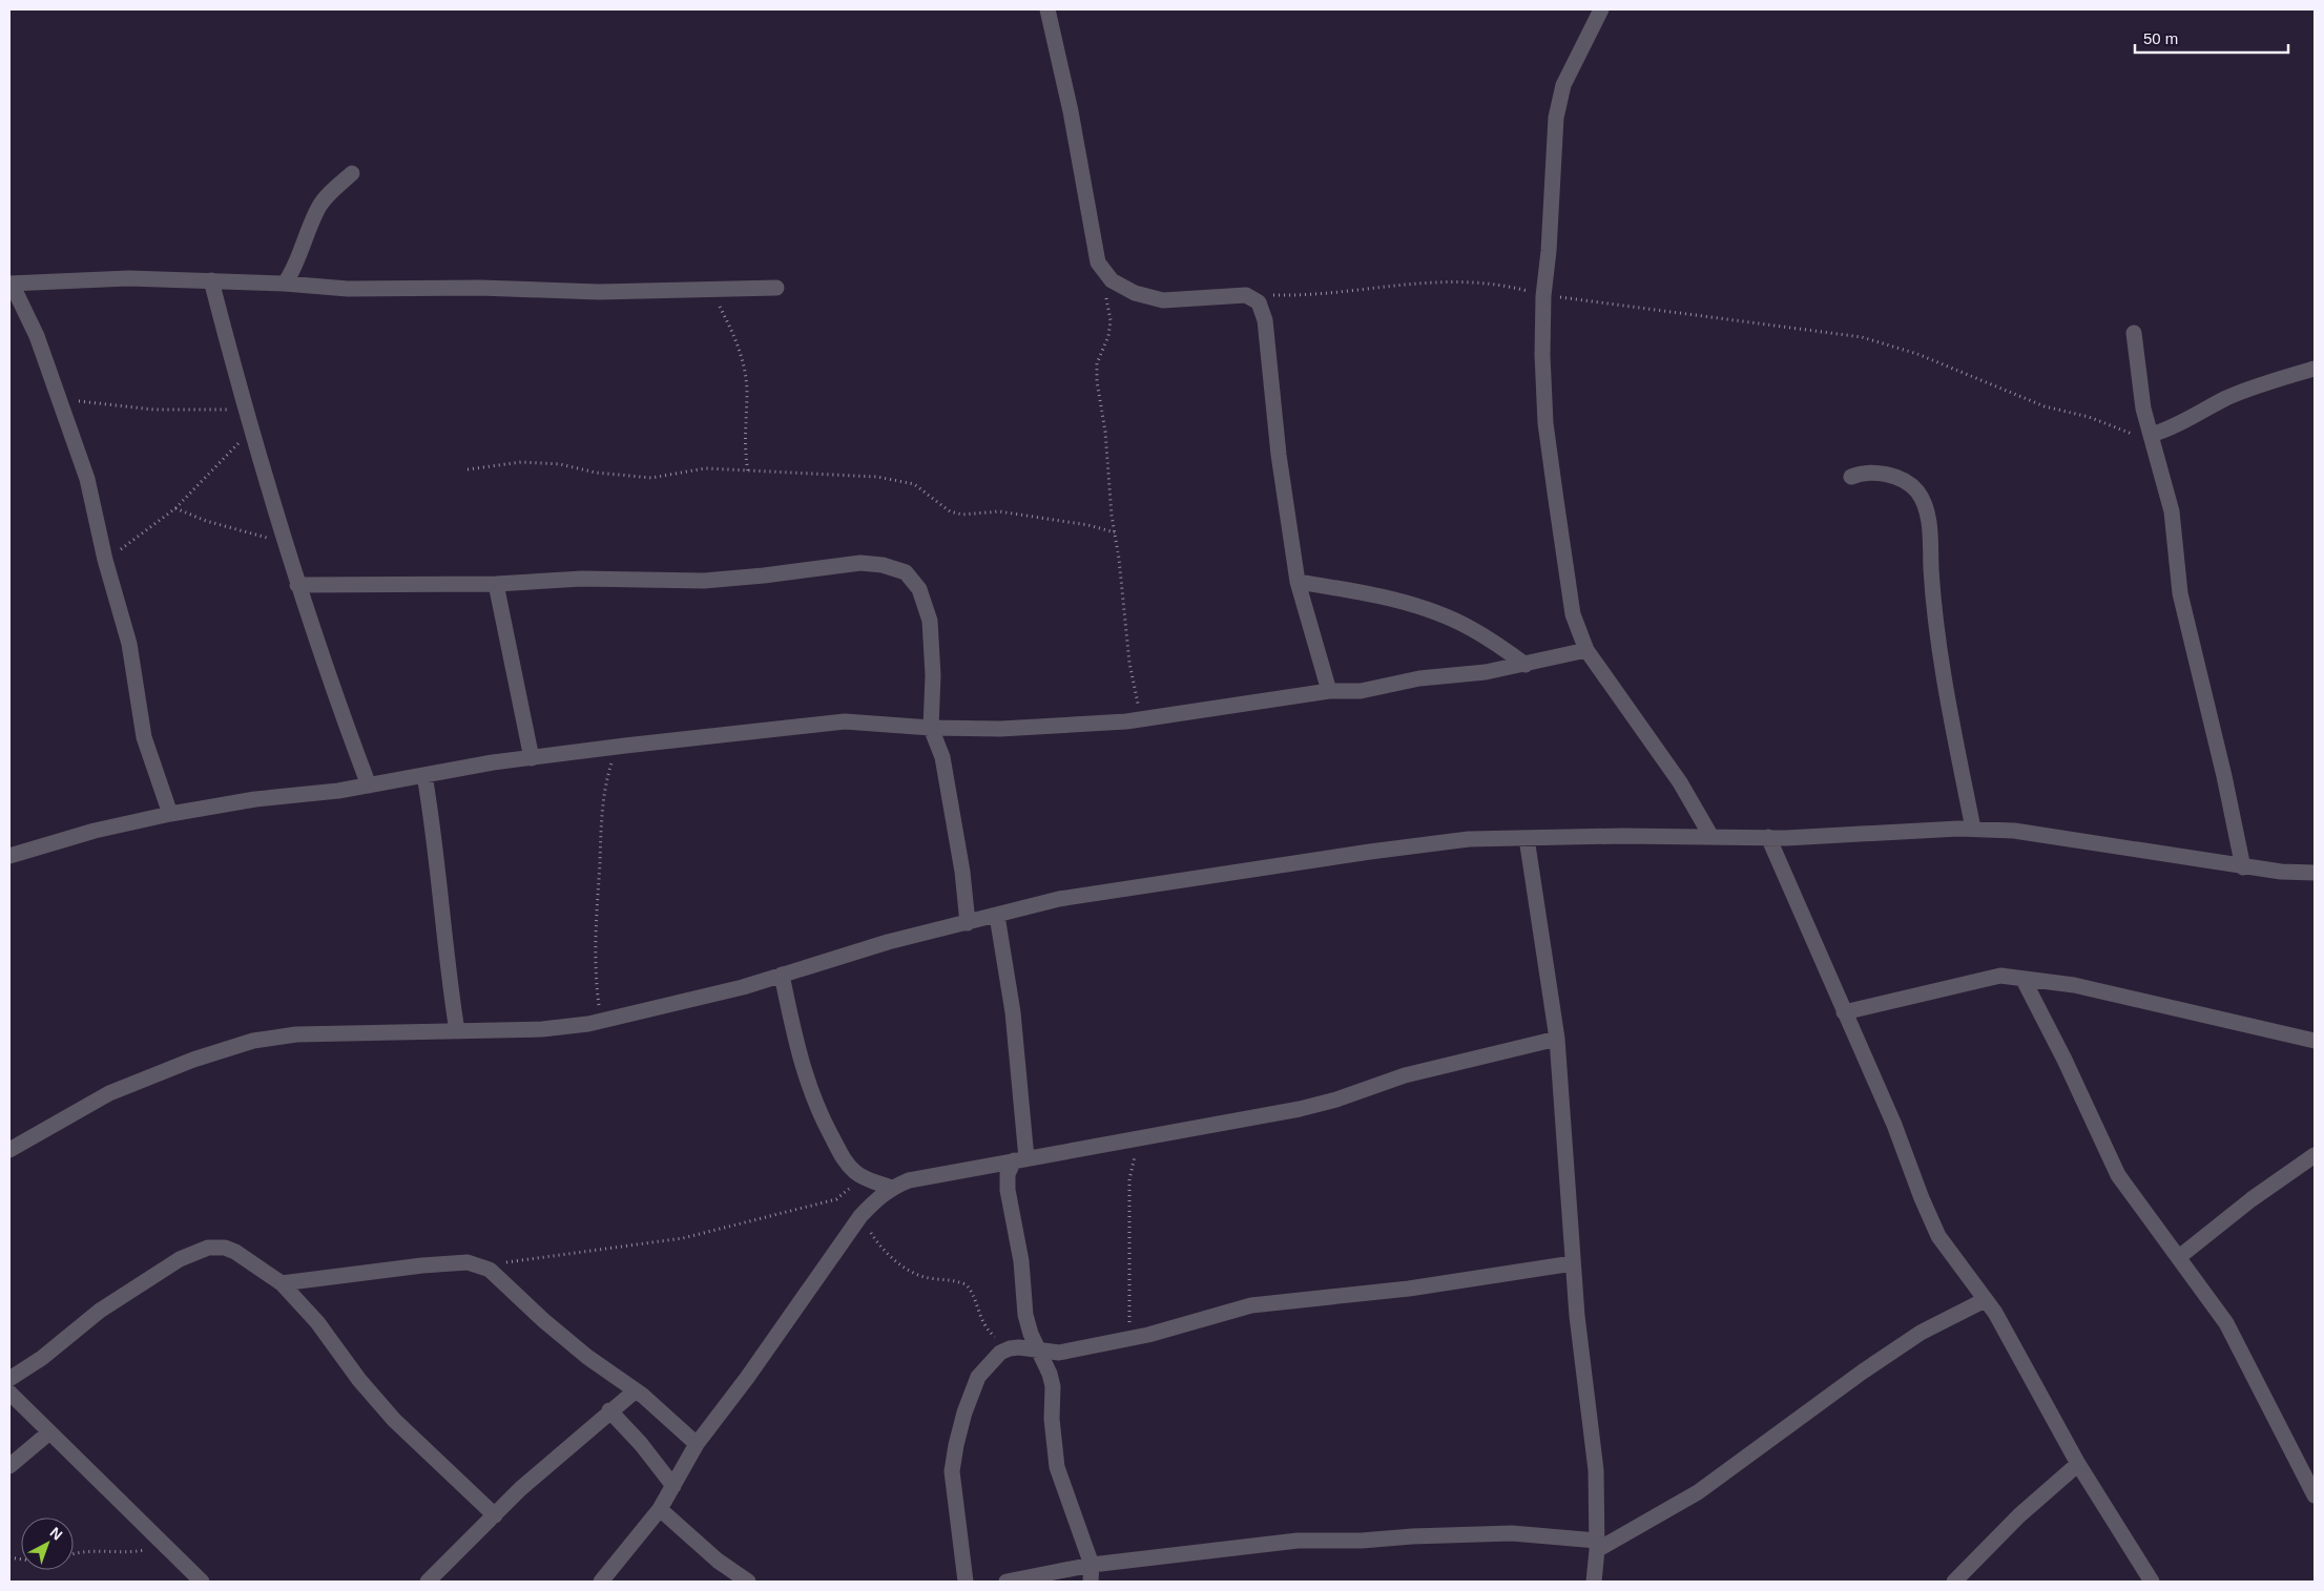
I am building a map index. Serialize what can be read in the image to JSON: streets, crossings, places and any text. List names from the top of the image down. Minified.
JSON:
{"scale_bar":"50 m","north":"top right"}
